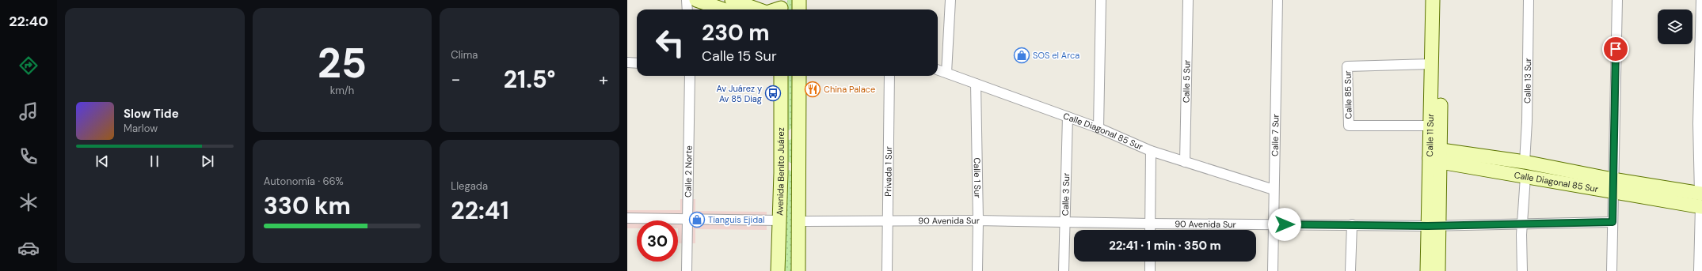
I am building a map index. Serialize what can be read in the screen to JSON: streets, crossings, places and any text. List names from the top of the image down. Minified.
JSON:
{"streets":{"main road":["Calle Diagonal 85 Sur","Calle 11 Sur","Avenida Benito Juárez"],"street":["Calle 13 Sur","Calle 5 Sur","Calle 85 Sur","Calle 7 Sur","Privada 1 Sur","Calle 2 Norte","Calle 1 Sur","Calle 3 Sur","90 Avenida Sur"]},"crossings":[["Calle 13 Sur","Calle Diagonal 85 Sur"],["Calle 5 Sur","Calle Diagonal 85 Sur"],["Calle 85 Sur","Calle 11 Sur"],["Calle Diagonal 85 Sur","Calle 7 Sur"],["Calle Diagonal 85 Sur","Calle 11 Sur"],["Calle Diagonal 85 Sur","Calle 1 Sur"],["Calle Diagonal 85 Sur","Calle 3 Sur"],["Calle 7 Sur","90 Avenida Sur"],["Calle 11 Sur","90 Avenida Sur"],["Privada 1 Sur","90 Avenida Sur"],["Avenida Benito Juárez","90 Avenida Sur"],["Calle 1 Sur","90 Avenida Sur"],["Calle 3 Sur","90 Avenida Sur"]],"places":{"shop":["SOS el Arca","Tianguis Ejidal"],"restaurant":["China Palace"],"bus stop":["Av Juárez y Av 85 Diag"]},"page":{"tabs":"22:40","tile":[["25","km/h"],"Clima",["Autonomía · 66%","330 km"],["Llegada","22:41"]],"turn":["230 m","Calle 15 Sur"],"heat":["−","21.5°","+"],"song":["Slow Tide","Marlow"],"limit":"30","trip":"22:41 · 1 min · 350 m"}}
